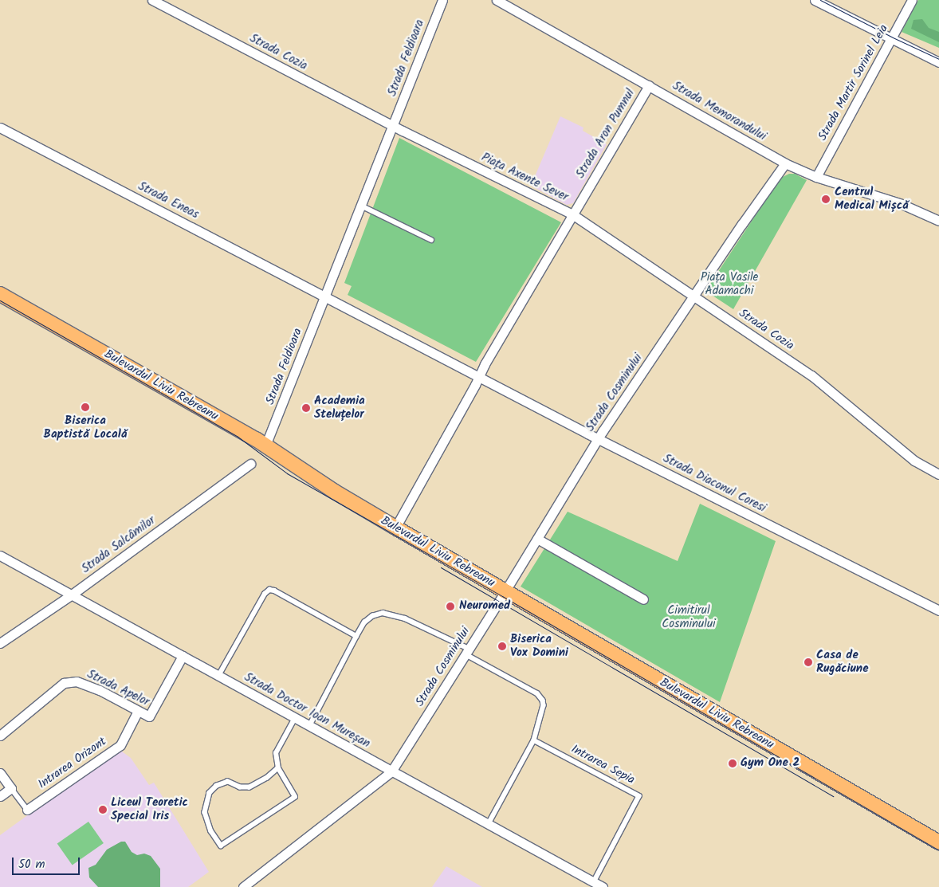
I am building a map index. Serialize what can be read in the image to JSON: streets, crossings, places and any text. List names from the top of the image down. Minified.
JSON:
{"streets":{"main road":["Bulevardul Liviu Rebreanu"],"street":["Strada Cozia","Strada Feldioara","Strada Martir Sorinel Leia","Strada Memorandului","Strada Aron Pumnul","Piața Axente Sever","Strada Eneas","Strada Cosminului","Strada Diaconul Coresi","Strada Salcâmilor","Strada Apelor","Strada Doctor Ioan Mureșan","Intrarea Orizont"],"lane":["Intrarea Sepia"]},"crossings":[["Strada Cozia","Strada Feldioara"],["Strada Cozia","Strada Aron Pumnul"],["Strada Cozia","Piața Axente Sever"],["Strada Cozia","Strada Cosminului"],["Strada Feldioara","Piața Axente Sever"],["Strada Feldioara","Strada Eneas"],["Strada Feldioara","Bulevardul Liviu Rebreanu"],["Strada Martir Sorinel Leia","Strada Memorandului"],["Strada Memorandului","Strada Aron Pumnul"],["Strada Aron Pumnul","Piața Axente Sever"],["Piața Axente Sever","Bulevardul Liviu Rebreanu"],["Piața Axente Sever","Strada Diaconul Coresi"],["Bulevardul Liviu Rebreanu","Strada Cosminului"],["Strada Cosminului","Strada Diaconul Coresi"],["Strada Cosminului","Strada Doctor Ioan Mureșan"],["Strada Salcâmilor","Strada Doctor Ioan Mureșan"],["Strada Apelor","Strada Doctor Ioan Mureșan"],["Strada Apelor","Intrarea Orizont"],["Strada Doctor Ioan Mureșan","Intrarea Sepia"]],"parks":["Piața Vasile Adamachi","Cimitirul Cosminului"],"places":["Centrul Medical Mișcă","Biserica Baptistă Locală","Academia Steluțelor","Neuromed","Biserica Vox Domini","Casa de Rugăciune","Gym One 2","Liceul Teoretic Special Iris"],"scale_bar":"50 m"}
